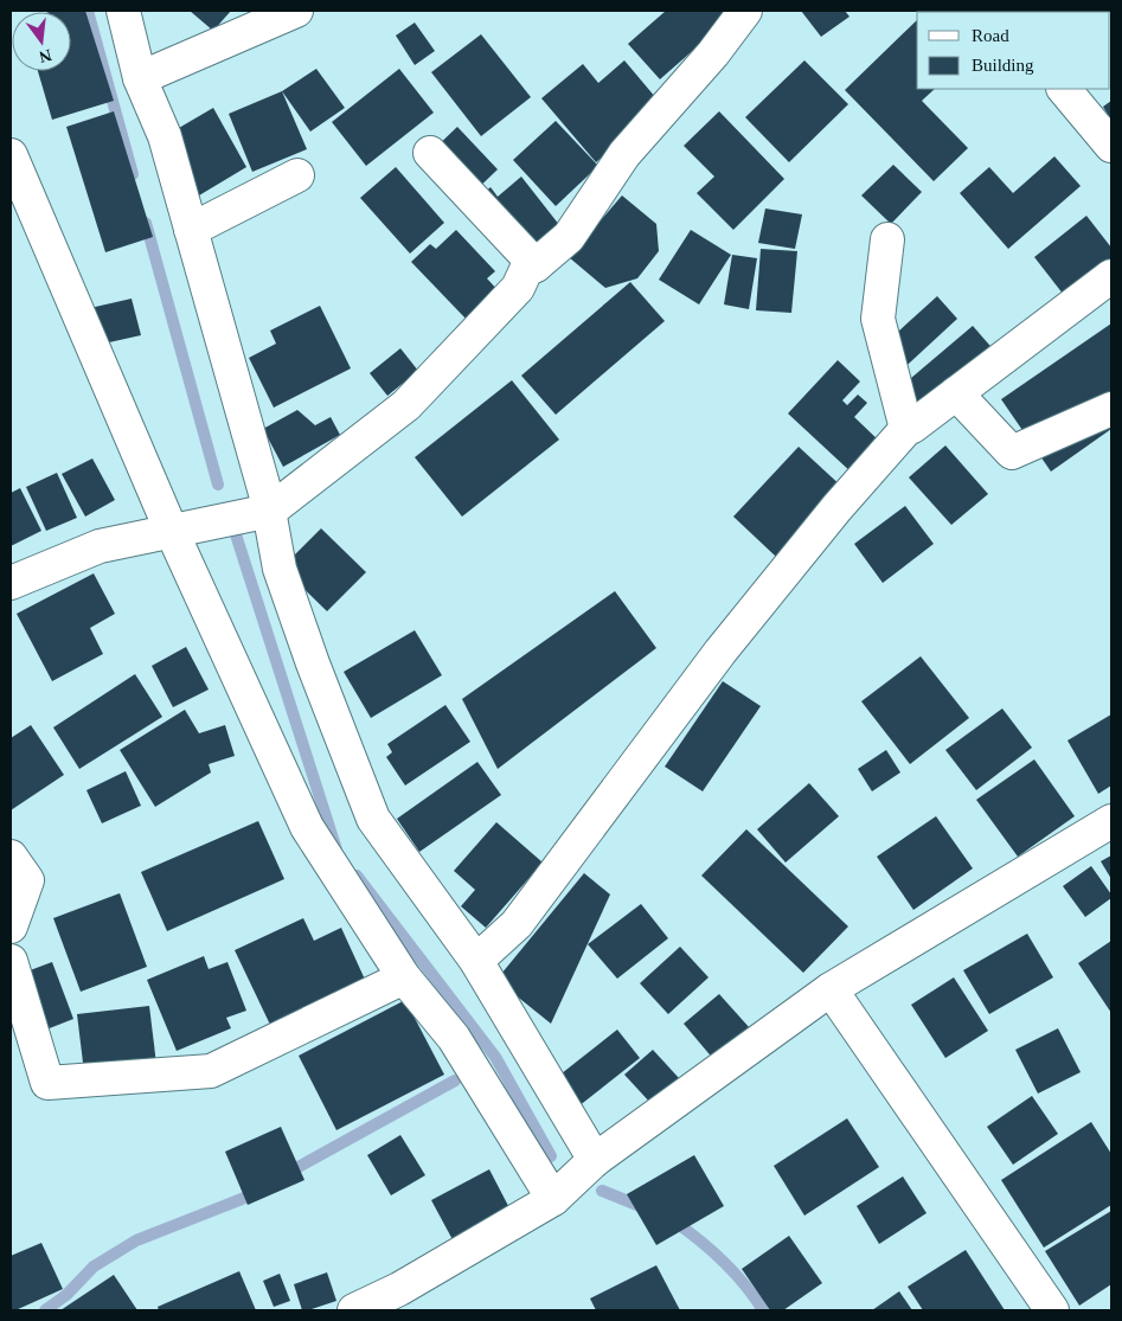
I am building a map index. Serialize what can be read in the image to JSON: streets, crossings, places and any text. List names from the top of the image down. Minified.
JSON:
{"legend":["Road","Building"],"north":"bottom"}
